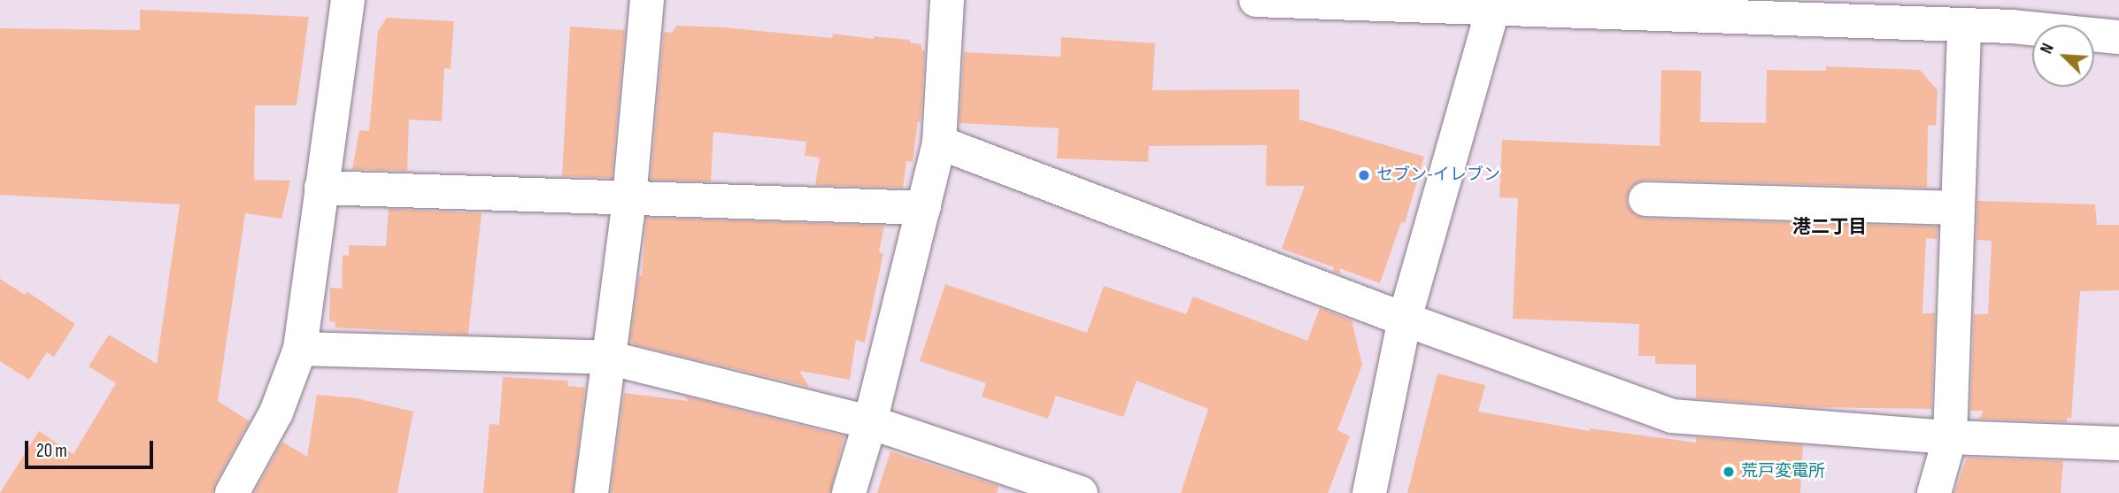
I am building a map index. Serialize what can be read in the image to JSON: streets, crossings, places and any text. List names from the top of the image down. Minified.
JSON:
{"districts":["港二丁目"],"places":["セブン-イレブン","荒戸変電所"],"scale_bar":"20 m","north":"top left"}
